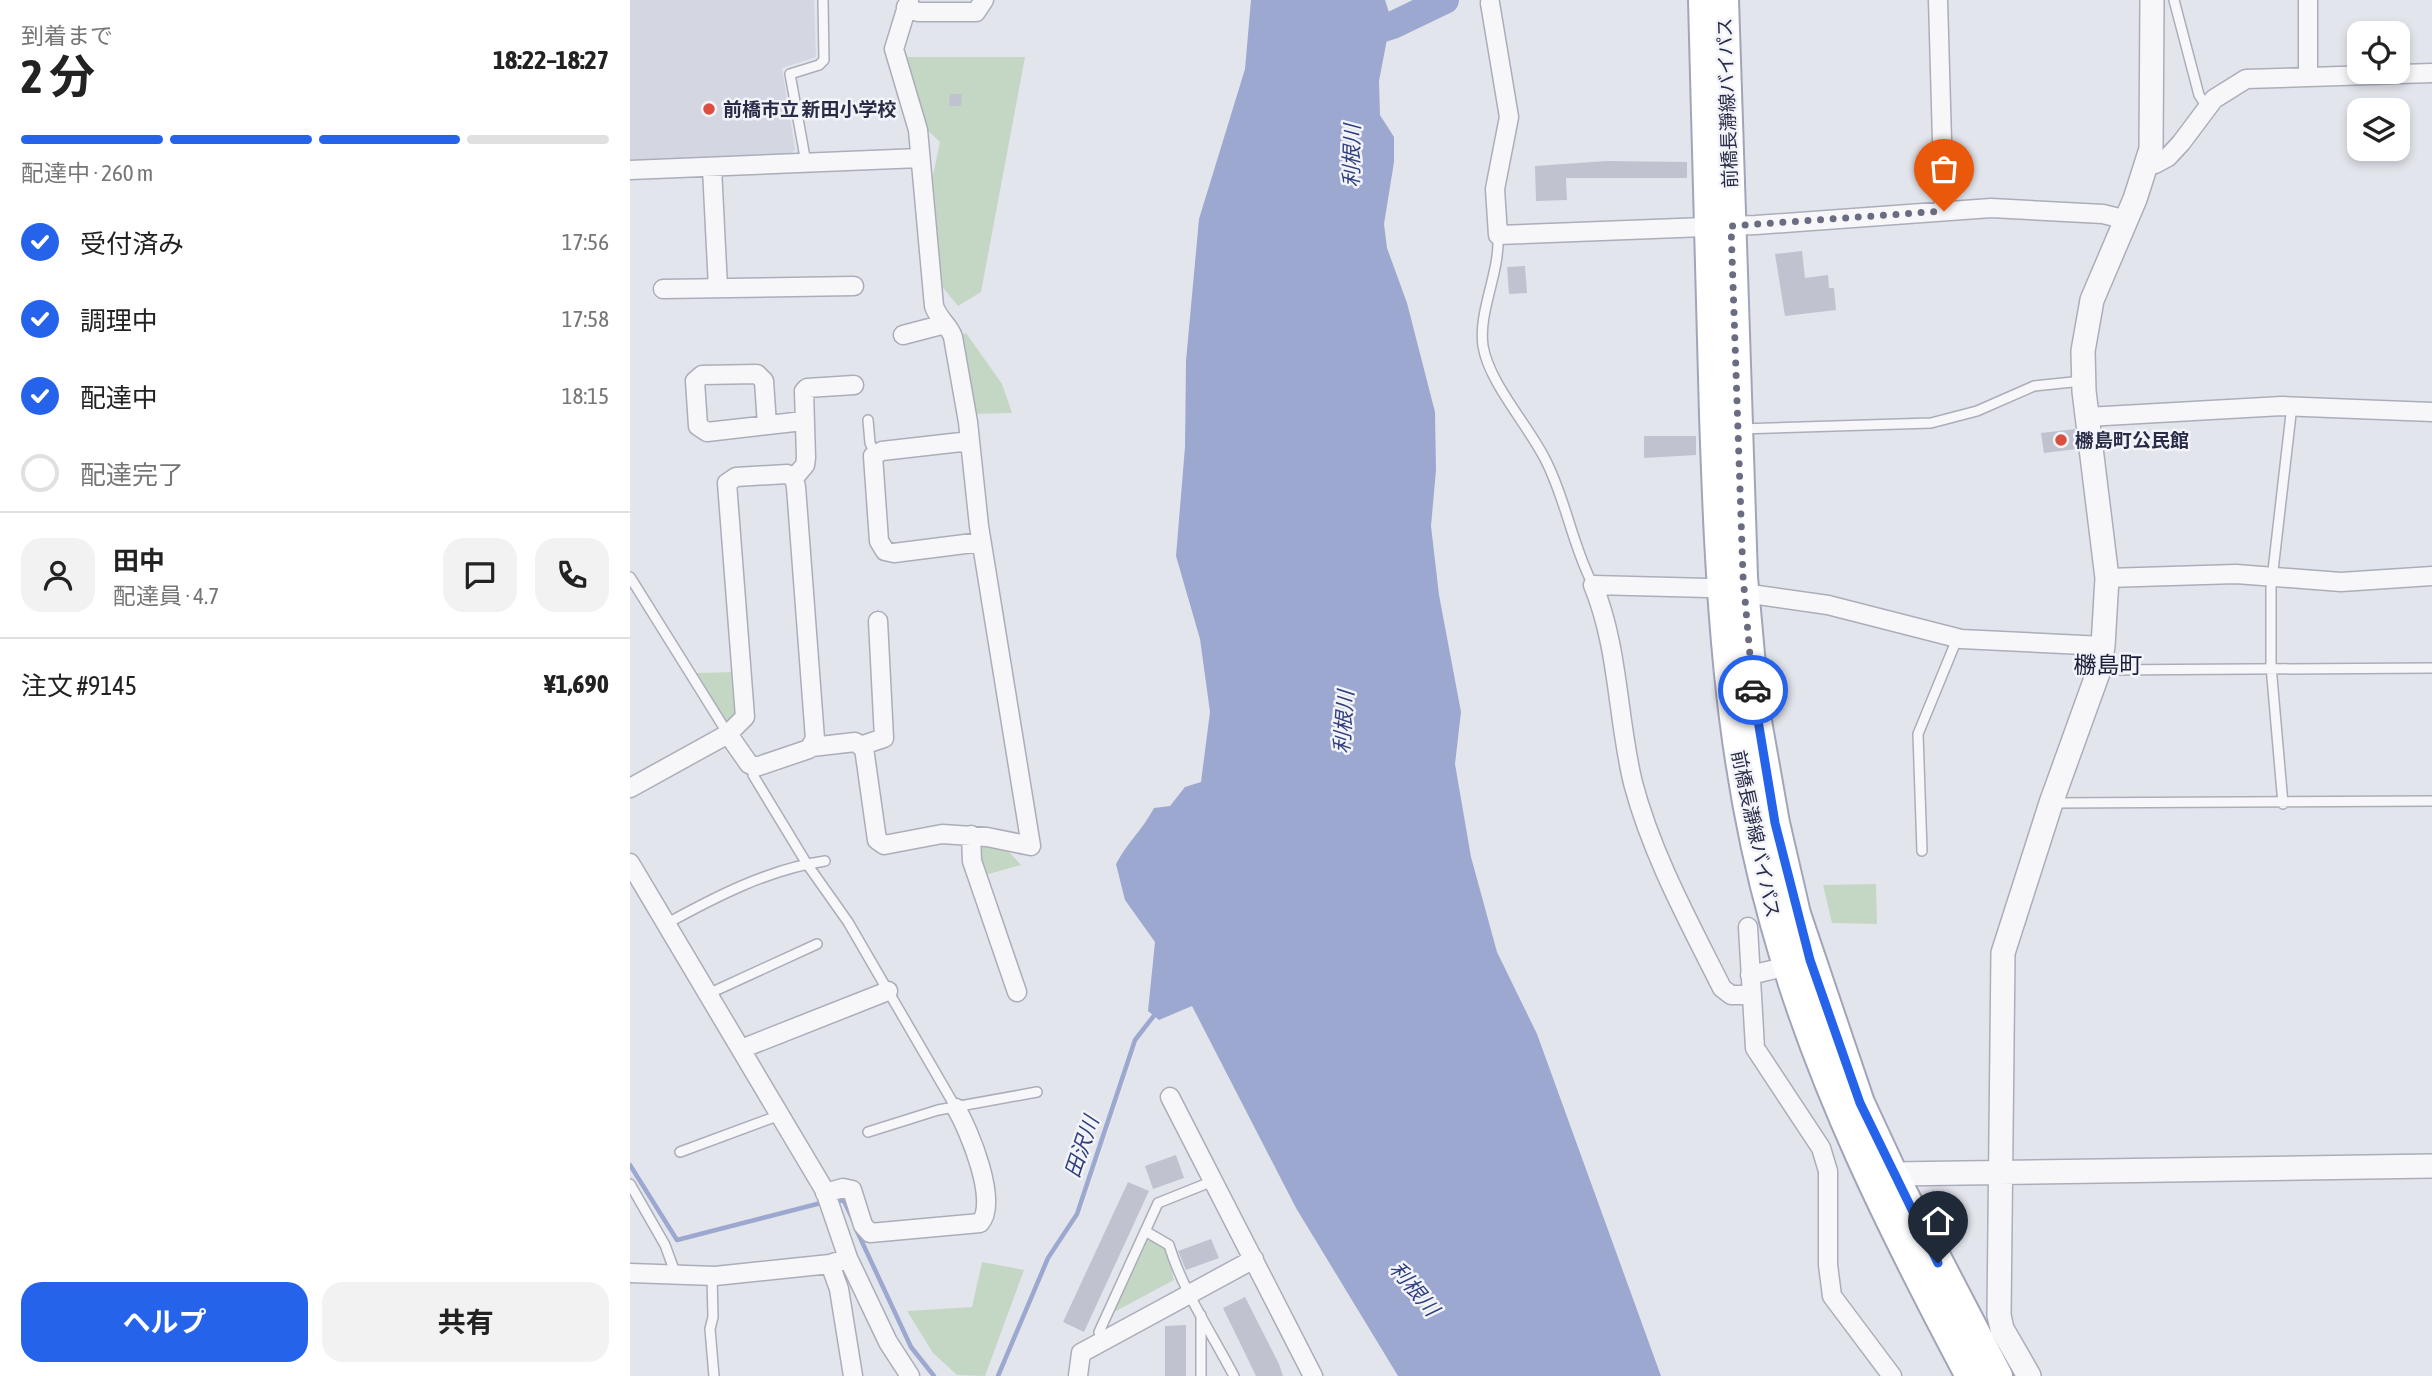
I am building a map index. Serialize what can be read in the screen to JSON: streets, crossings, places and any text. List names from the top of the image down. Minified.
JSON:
{"streets":{"main road":["前橋長瀞線バイパス"]},"districts":["橳島町"],"water":["利根川","田沢川"],"places":["前橋市立 新田小学校","橳島町公民館"],"page":{"heading":["2 分","到着まで","18:22–18:27"],"panel":["田中","配達員 · 4.7","注文 #9145","¥1,690"],"bar":"配達中 · 260 m","list":[["受付済み","17:56"],["調理中","17:58"],["配達中","18:15"],"配達完了"],"buttons":["ヘルプ","共有"]}}
